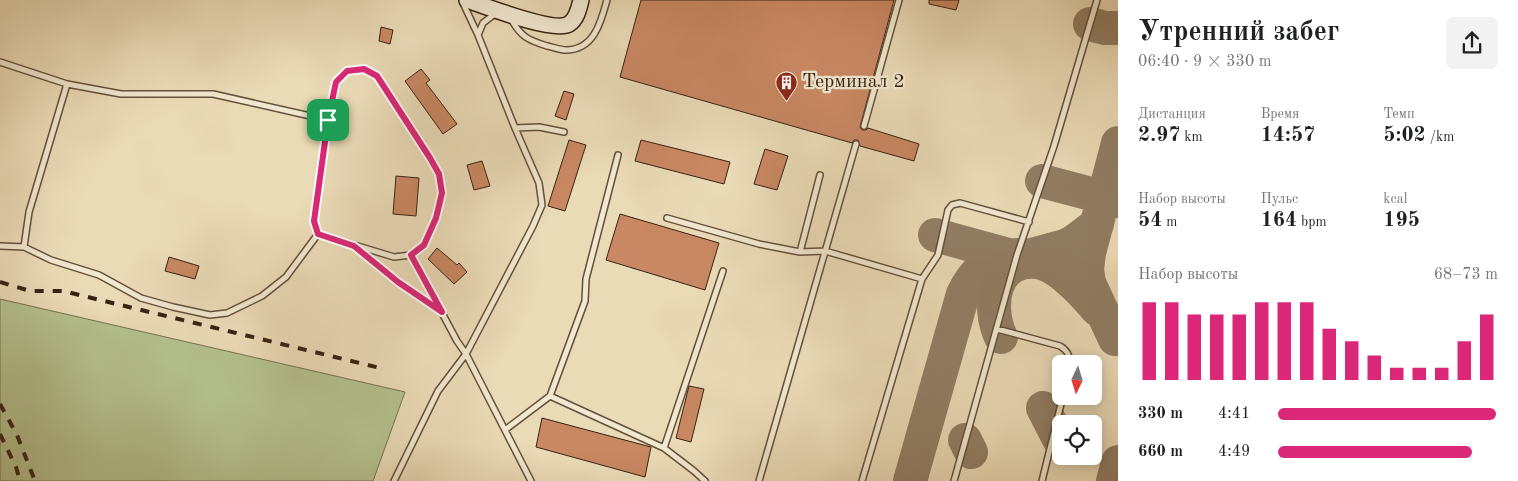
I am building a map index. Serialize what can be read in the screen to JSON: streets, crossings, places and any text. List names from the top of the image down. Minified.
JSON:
{"places":{"building":["Терминал 2"]},"north":"bottom","page":{"heading":["Утренний забег","06:40 · 9 × 330 m"],"stats":[["Дистанция","2.97 km"],["Время","14:57"],["Темп","5:02 /km"],["Набор высоты","54 m"],["Пульс","164 bpm"],["kcal","195"]],"chart":["Набор высоты","68–73 m"],"list":[{"name":"330 m","note":"4:41"},{"name":"660 m","note":"4:49"}]}}
